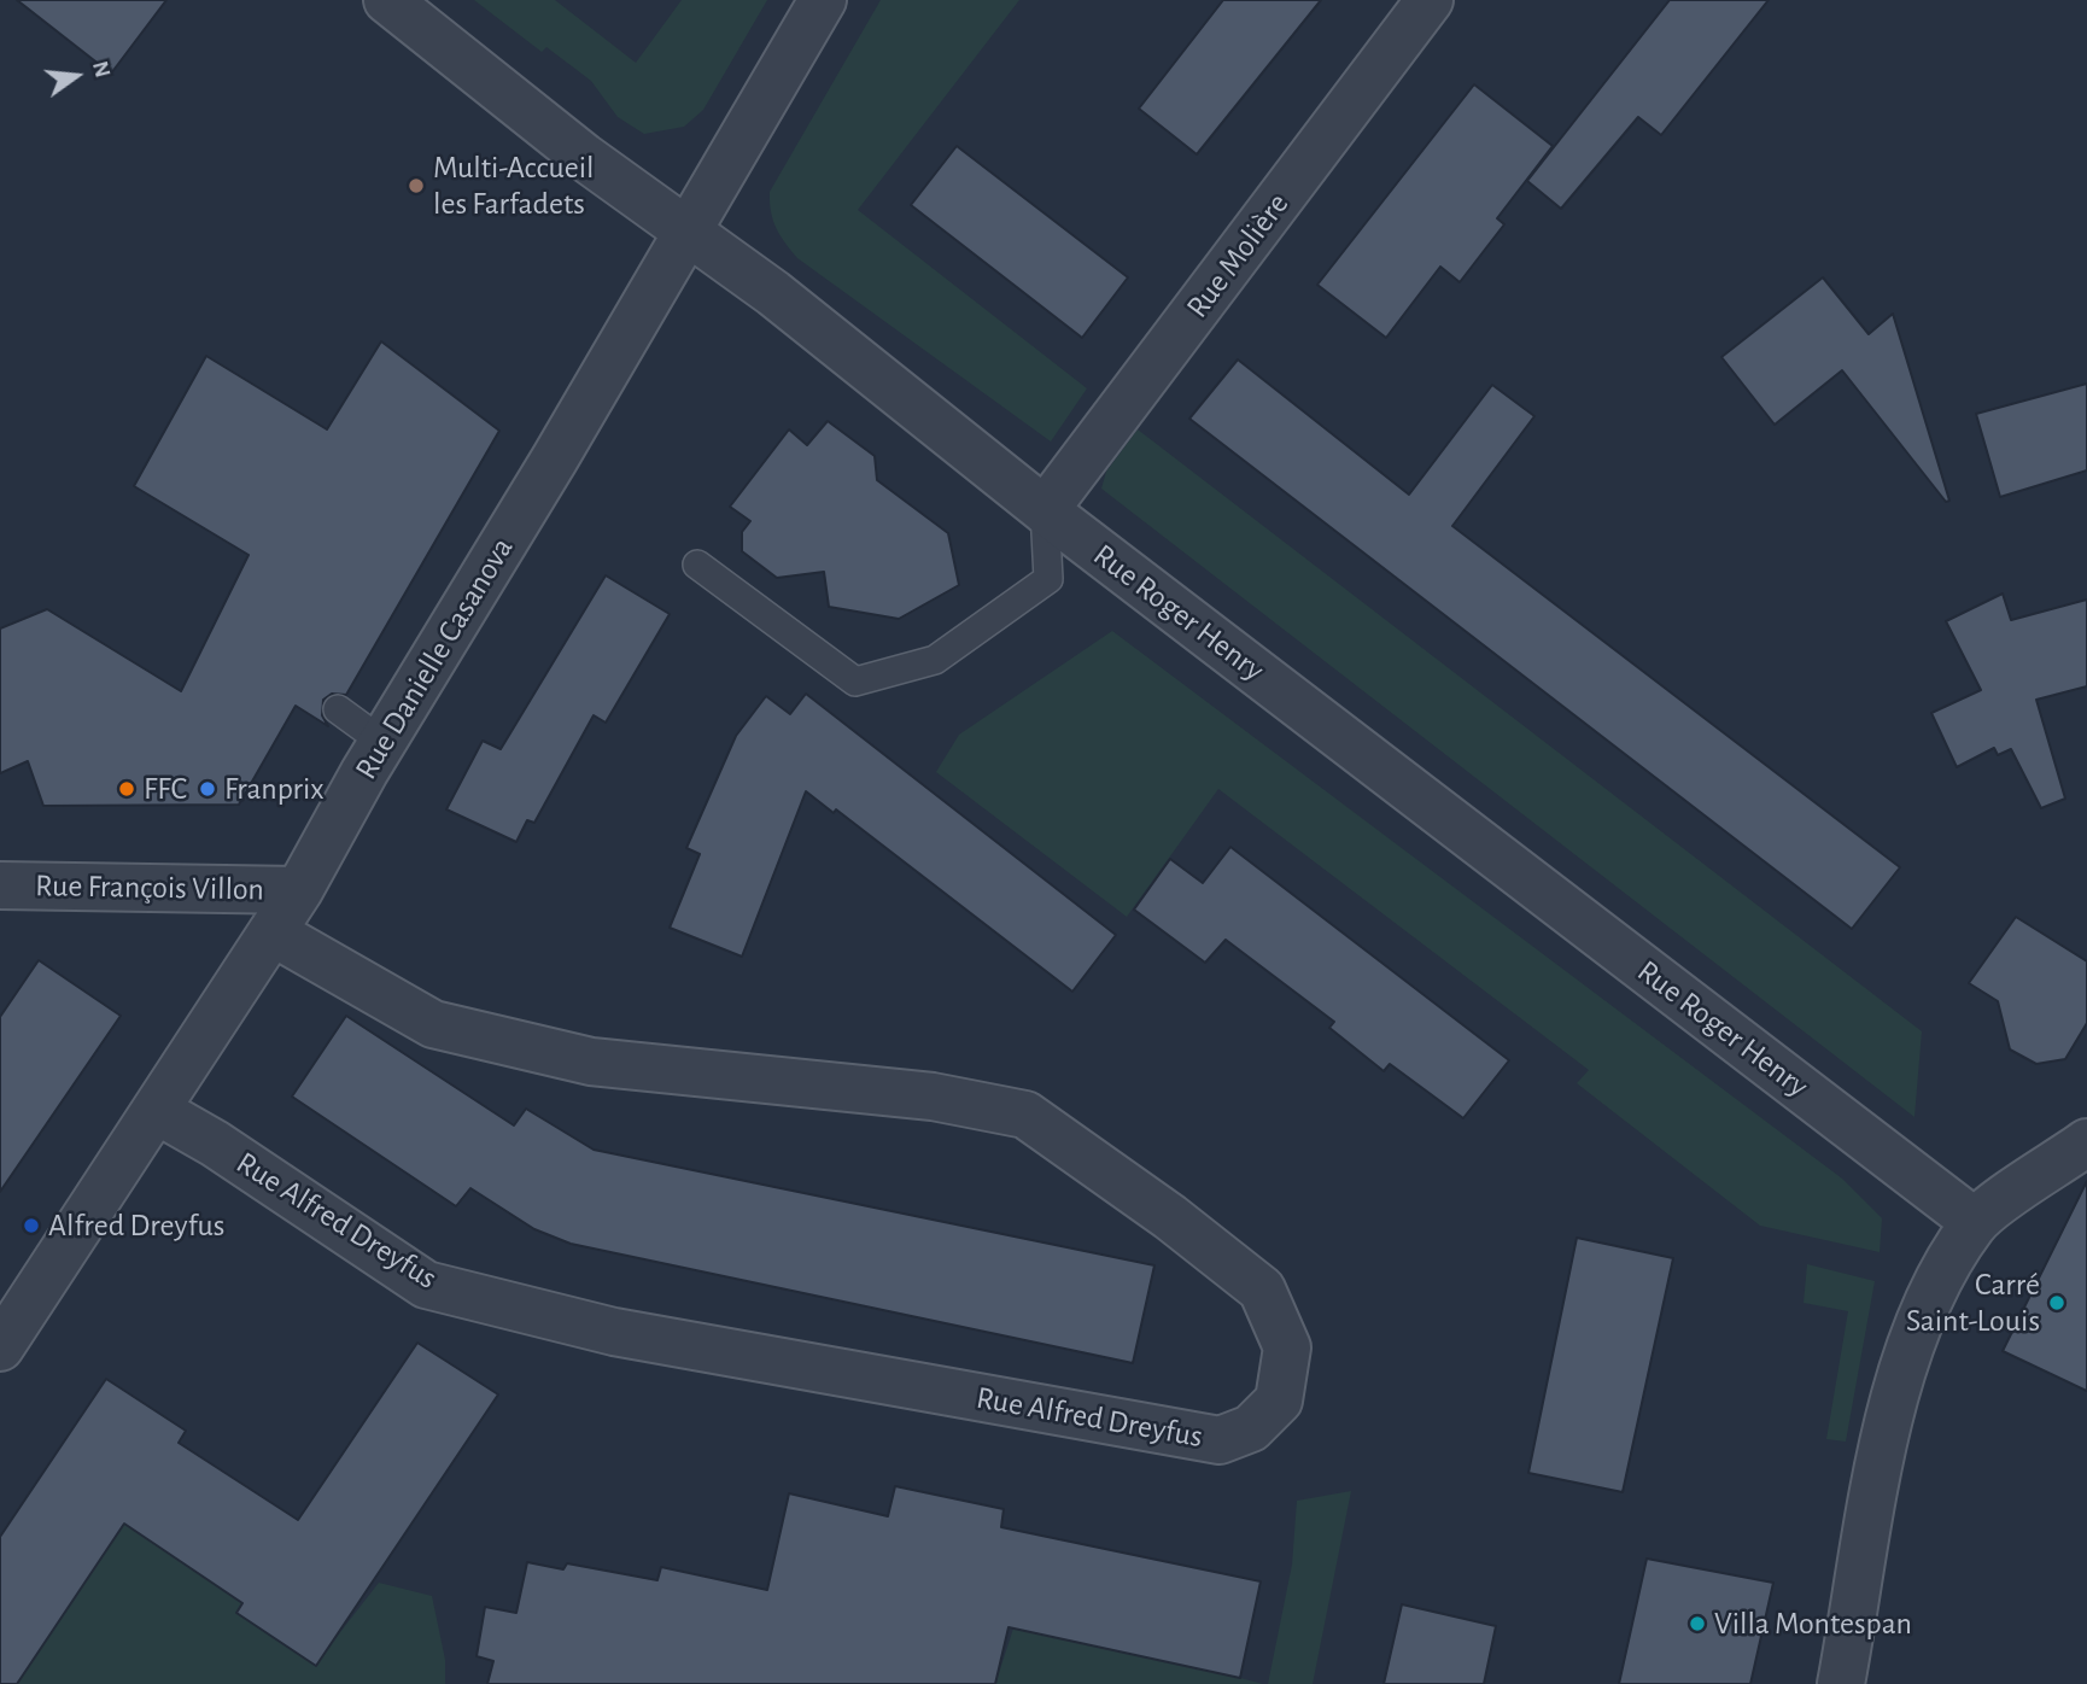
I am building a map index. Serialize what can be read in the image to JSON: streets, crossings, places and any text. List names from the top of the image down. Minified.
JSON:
{"streets":{"street":["Rue Molière","Rue Roger Henry","Rue Danielle Casanova","Rue François Villon","Rue Alfred Dreyfus"]},"crossings":[["Rue Molière","Rue Roger Henry"],["Rue Roger Henry","Rue Danielle Casanova"],["Rue Danielle Casanova","Rue François Villon"],["Rue Danielle Casanova","Rue Alfred Dreyfus"]],"places":["Multi-Accueil les Farfadets","FFC","Franprix","Alfred Dreyfus","Carré Saint-Louis","Villa Montespan"],"north":"right"}
